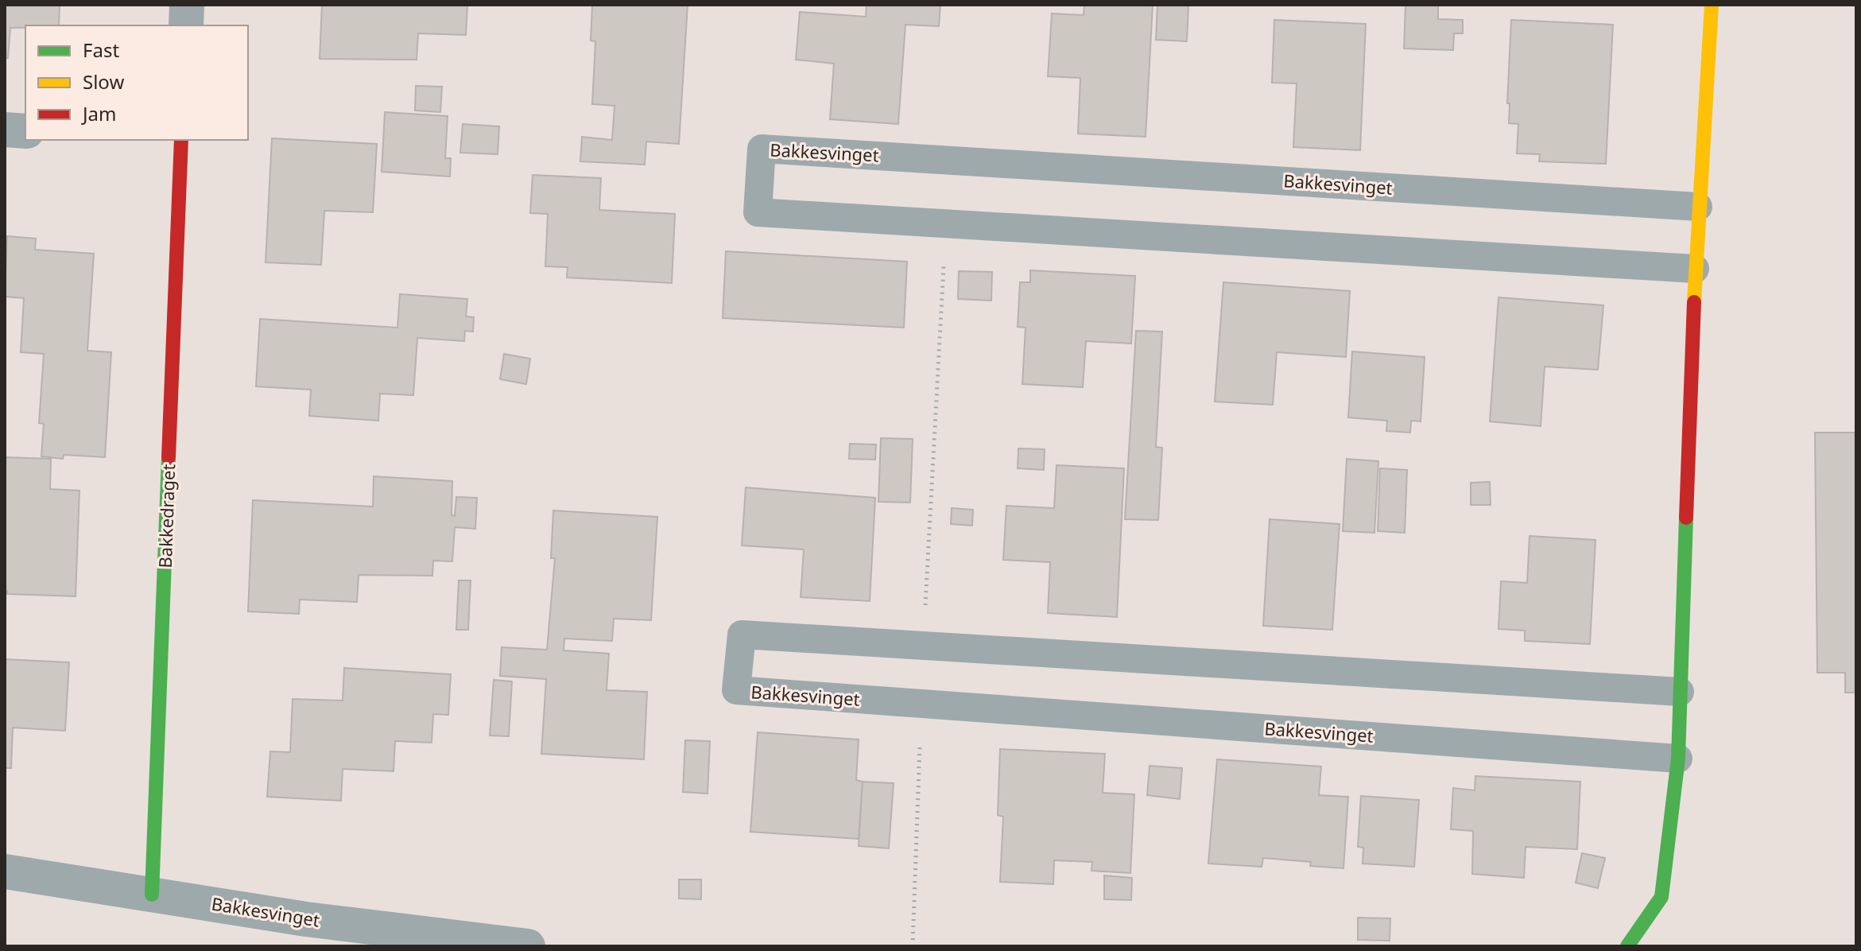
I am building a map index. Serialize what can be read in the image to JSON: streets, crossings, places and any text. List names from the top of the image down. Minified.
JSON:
{"streets":{"street":["Bakkesvinget","Bakkedraget"]},"crossings":[["Bakkesvinget","Bakkedraget"]],"legend":["Fast","Slow","Jam"]}
